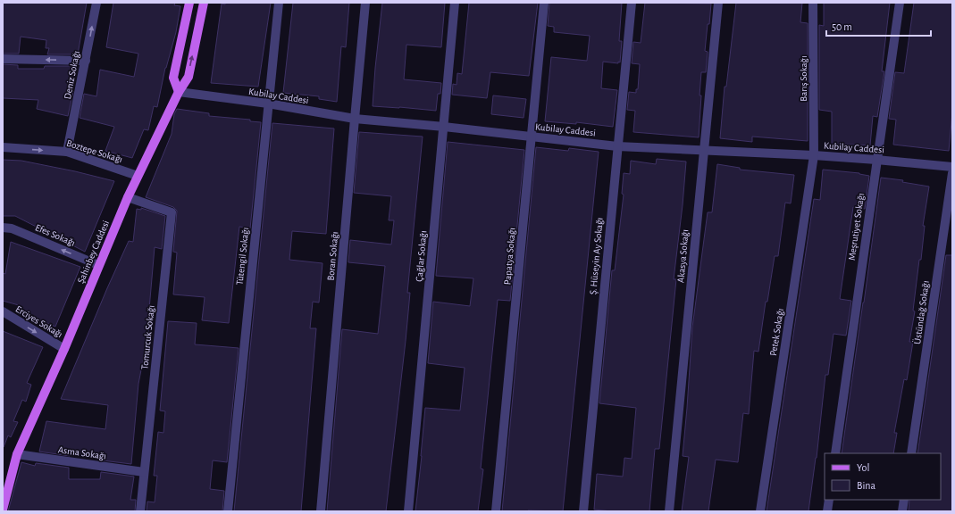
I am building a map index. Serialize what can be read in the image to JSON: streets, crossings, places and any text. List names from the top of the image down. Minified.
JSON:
{"streets":{"main road":["Şahinbey Caddesi"],"street":["Deniz Sokağı","Barış Sokağı","Kubilay Caddesi","Boztepe Sokağı","Meşrutiyet Sokağı","Efes Sokağı","Tütengil Sokağı","Boran Sokağı","Çağlar Sokağı","Papatya Sokağı","Ş. Hüseyin Ay Sokağı","Akasya Sokağı","Üstündağ Sokağı","Erciyes Sokağı","Petek Sokağı","Tomurcuk Sokağı","Asma Sokağı"]},"crossings":[["Deniz Sokağı","Boztepe Sokağı"],["Barış Sokağı","Kubilay Caddesi"],["Barış Sokağı","Petek Sokağı"],["Kubilay Caddesi","Meşrutiyet Sokağı"],["Kubilay Caddesi","Şahinbey Caddesi"],["Kubilay Caddesi","Tütengil Sokağı"],["Kubilay Caddesi","Boran Sokağı"],["Kubilay Caddesi","Çağlar Sokağı"],["Kubilay Caddesi","Papatya Sokağı"],["Kubilay Caddesi","Ş. Hüseyin Ay Sokağı"],["Kubilay Caddesi","Akasya Sokağı"],["Kubilay Caddesi","Petek Sokağı"],["Boztepe Sokağı","Şahinbey Caddesi"],["Efes Sokağı","Şahinbey Caddesi"],["Şahinbey Caddesi","Erciyes Sokağı"],["Şahinbey Caddesi","Tomurcuk Sokağı"],["Şahinbey Caddesi","Asma Sokağı"],["Tomurcuk Sokağı","Asma Sokağı"]],"one_way":["Deniz Sokağı","Boztepe Sokağı","Efes Sokağı","Erciyes Sokağı"],"legend":["Yol","Bina"],"scale_bar":"50 m"}
